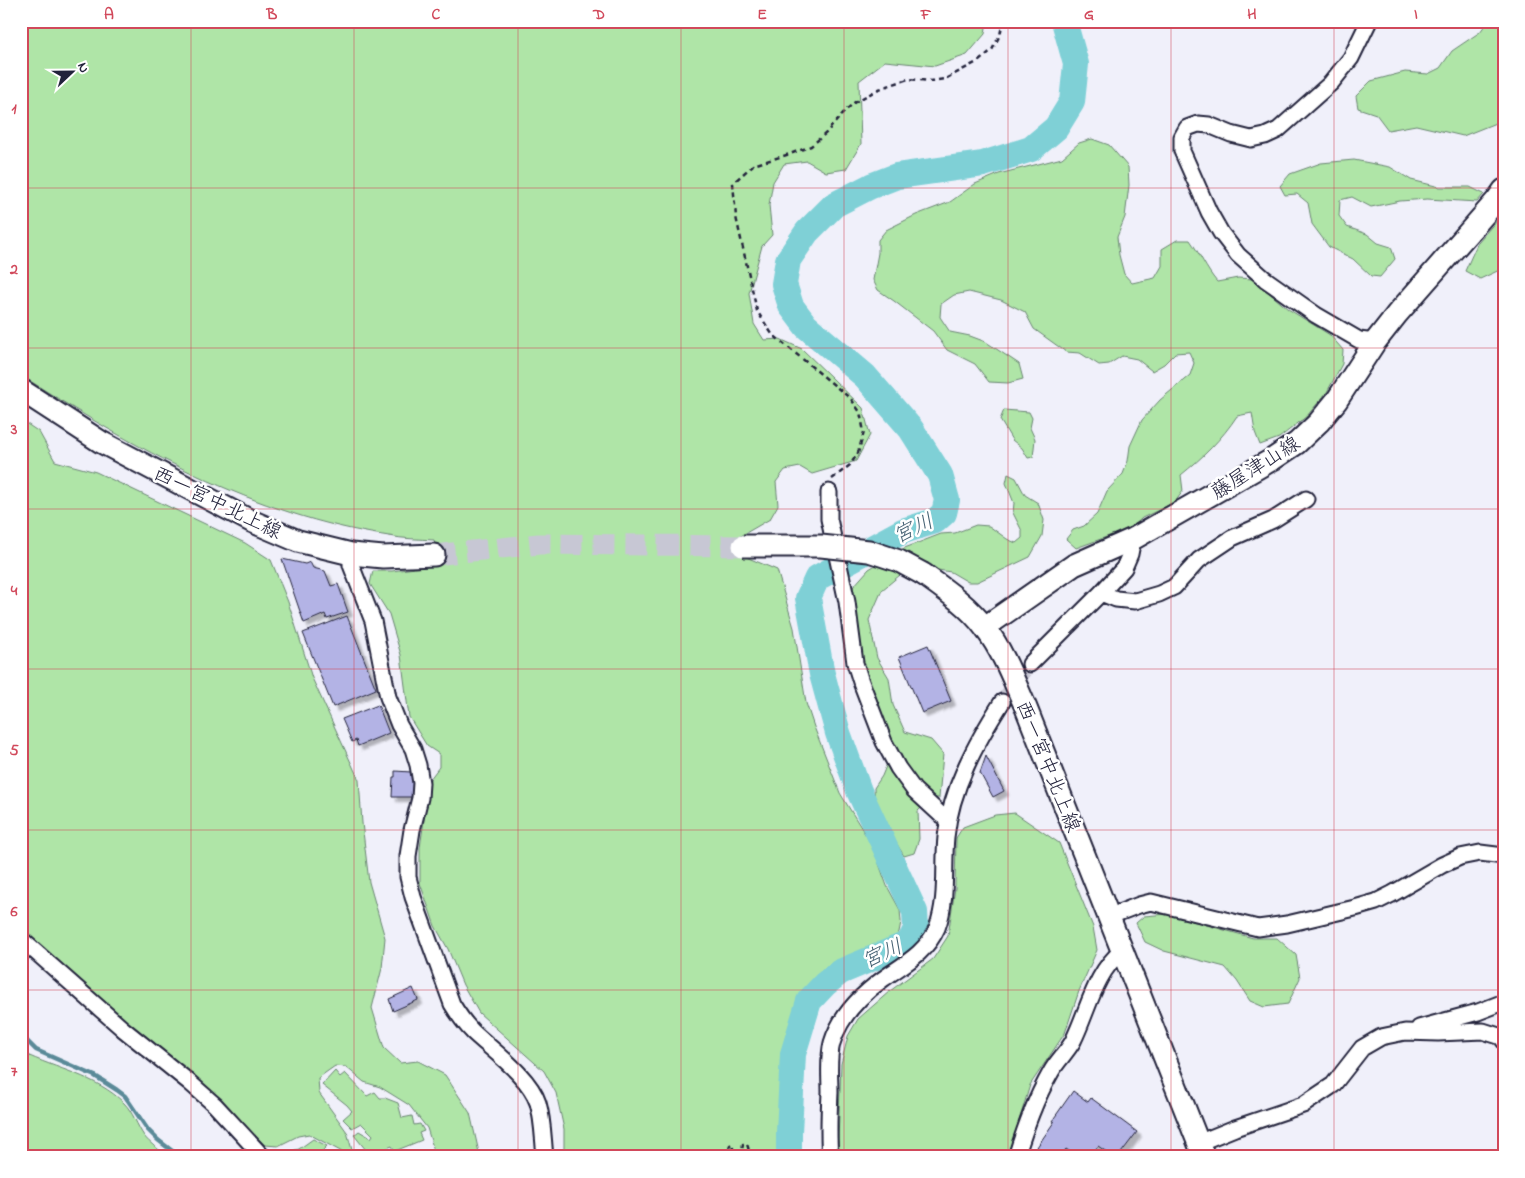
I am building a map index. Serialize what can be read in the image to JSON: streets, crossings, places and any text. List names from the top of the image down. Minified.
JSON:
{"streets":{"main road":["藤屋津山線","西一宮中北上線"]},"crossings":[["藤屋津山線","西一宮中北上線"]],"water":["宮川"],"north":"right","grid":{"columns":["A","B","C","D","E","F","G","H","I"],"rows":["1","2","3","4","5","6","7"]}}
